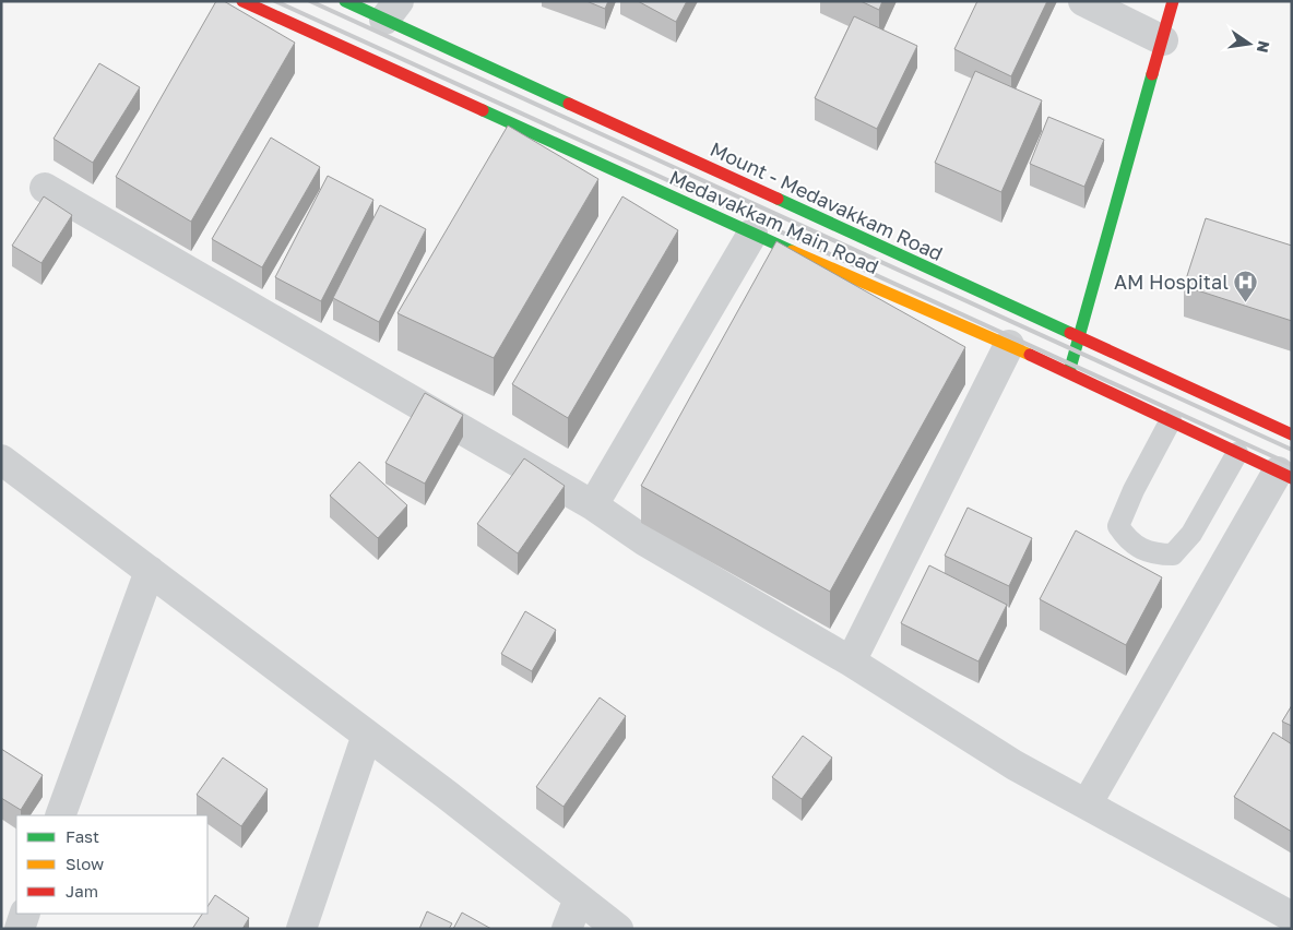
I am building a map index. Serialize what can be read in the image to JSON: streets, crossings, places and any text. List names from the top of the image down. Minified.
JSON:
{"streets":{"main road":["Mount - Medavakkam Road","Medavakkam Main Road"]},"places":{"hospital":["AM Hospital"]},"legend":["Fast","Slow","Jam"],"north":"right"}
